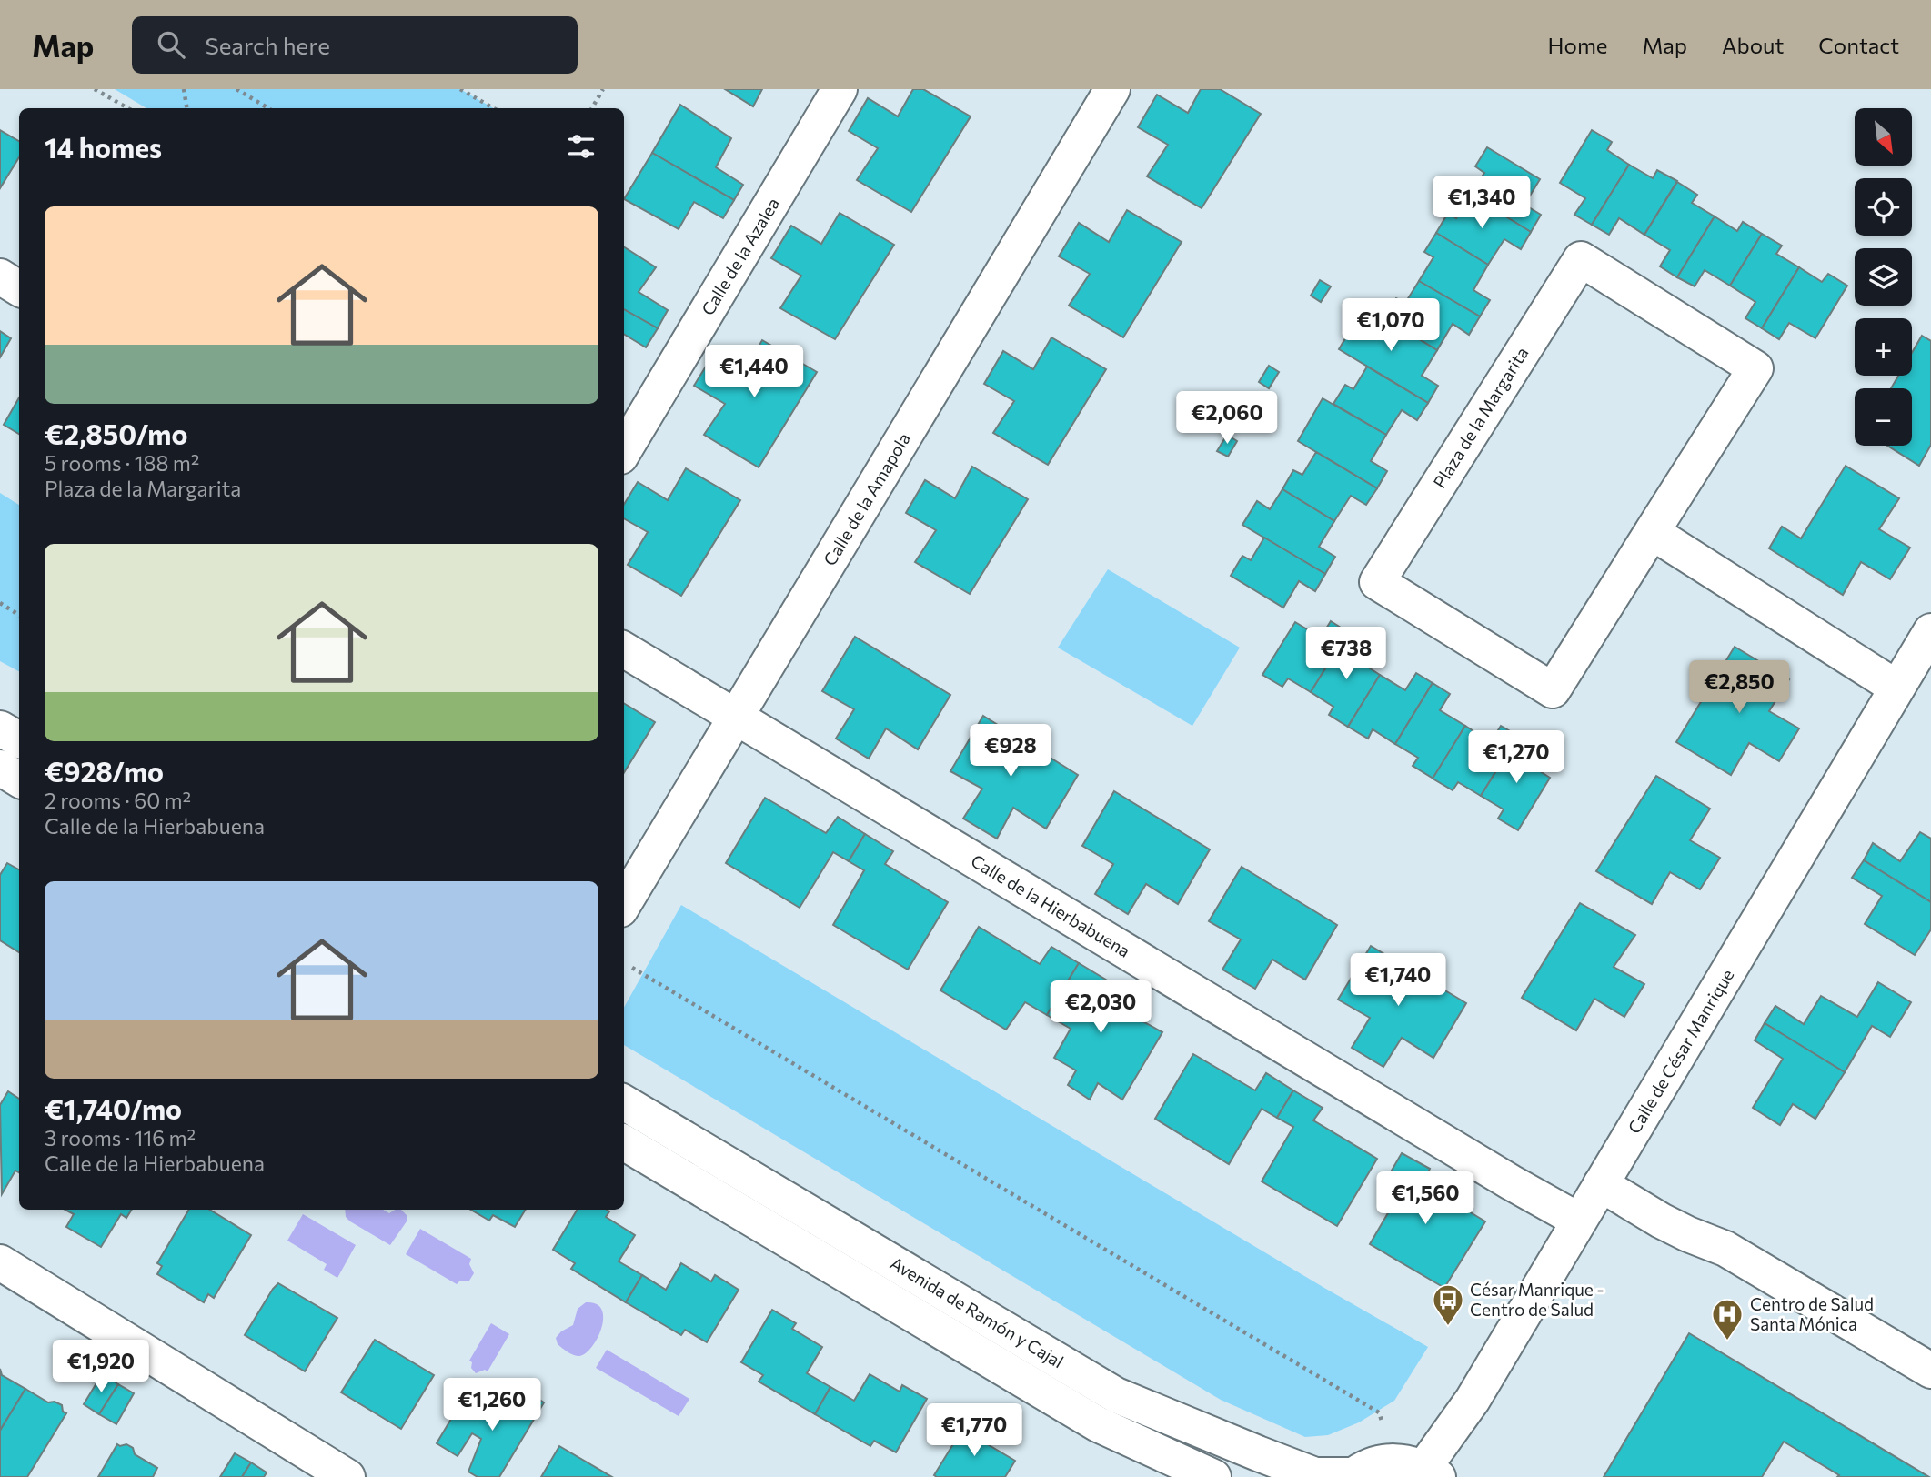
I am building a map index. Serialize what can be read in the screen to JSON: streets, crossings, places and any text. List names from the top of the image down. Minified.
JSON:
{"streets":{"street":["Calle de la Azalea","Plaza de la Margarita","Calle de la Amapola","Calle de la Hierbabuena","Calle de César Manrique","Avenida de Ramón y Cajal"]},"crossings":[["Calle de la Amapola","Calle de la Hierbabuena"],["Calle de la Hierbabuena","Calle de César Manrique"]],"places":{"bus stop":["César Manrique - Centro de Salud"],"hospital":["Centro de Salud Santa Mónica"]},"north":"bottom right","page":{"header":"Map","search":"Search here","nav":["Home","Map","About","Contact"],"map_buttons":["+","−"],"heading":"14 homes","price":["€1,340","€1,070","€1,440","€2,060","€738","€2,850","€928","€1,270","€1,740","€2,030","€1,560","€1,920","€1,260","€1,770"],"list":[{"name":"€2,850/mo","note":"5 rooms · 188 m² · Plaza de la Margarita"},{"name":"€928/mo","note":"2 rooms · 60 m² · Calle de la Hierbabuena"},{"name":"€1,740/mo","note":"3 rooms · 116 m² · Calle de la Hierbabuena"}]}}
